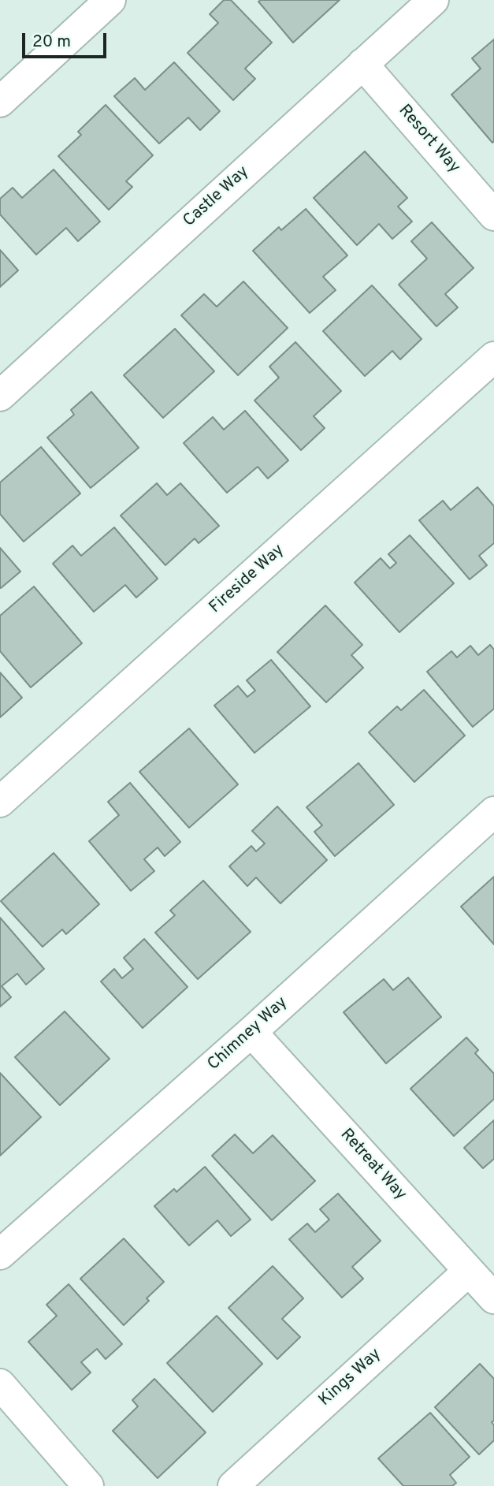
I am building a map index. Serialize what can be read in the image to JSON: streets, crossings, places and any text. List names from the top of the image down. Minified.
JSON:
{"streets":{"street":["Resort Way","Castle Way","Fireside Way","Chimney Way","Retreat Way","Kings Way"]},"crossings":[["Resort Way","Castle Way"],["Chimney Way","Retreat Way"],["Retreat Way","Kings Way"]],"scale_bar":"20 m"}
